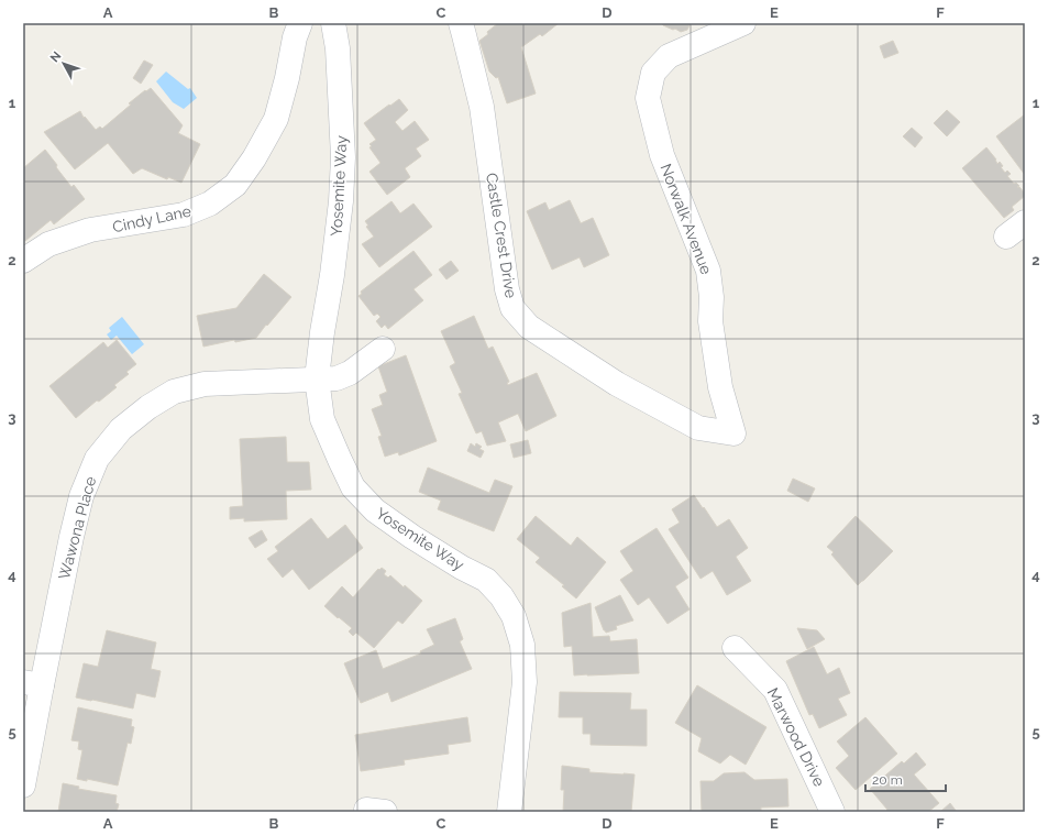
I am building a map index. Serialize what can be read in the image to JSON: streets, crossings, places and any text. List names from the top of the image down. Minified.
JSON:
{"streets":{"street":["Yosemite Way","Cindy Lane","Norwalk Avenue","Castle Crest Drive","Wawona Place","Marwood Drive"]},"crossings":[["Yosemite Way","Wawona Place"],["Norwalk Avenue","Castle Crest Drive"]],"scale_bar":"20 m","north":"top left","grid":{"columns":["A","B","C","D","E","F"],"rows":["1","2","3","4","5"]}}
